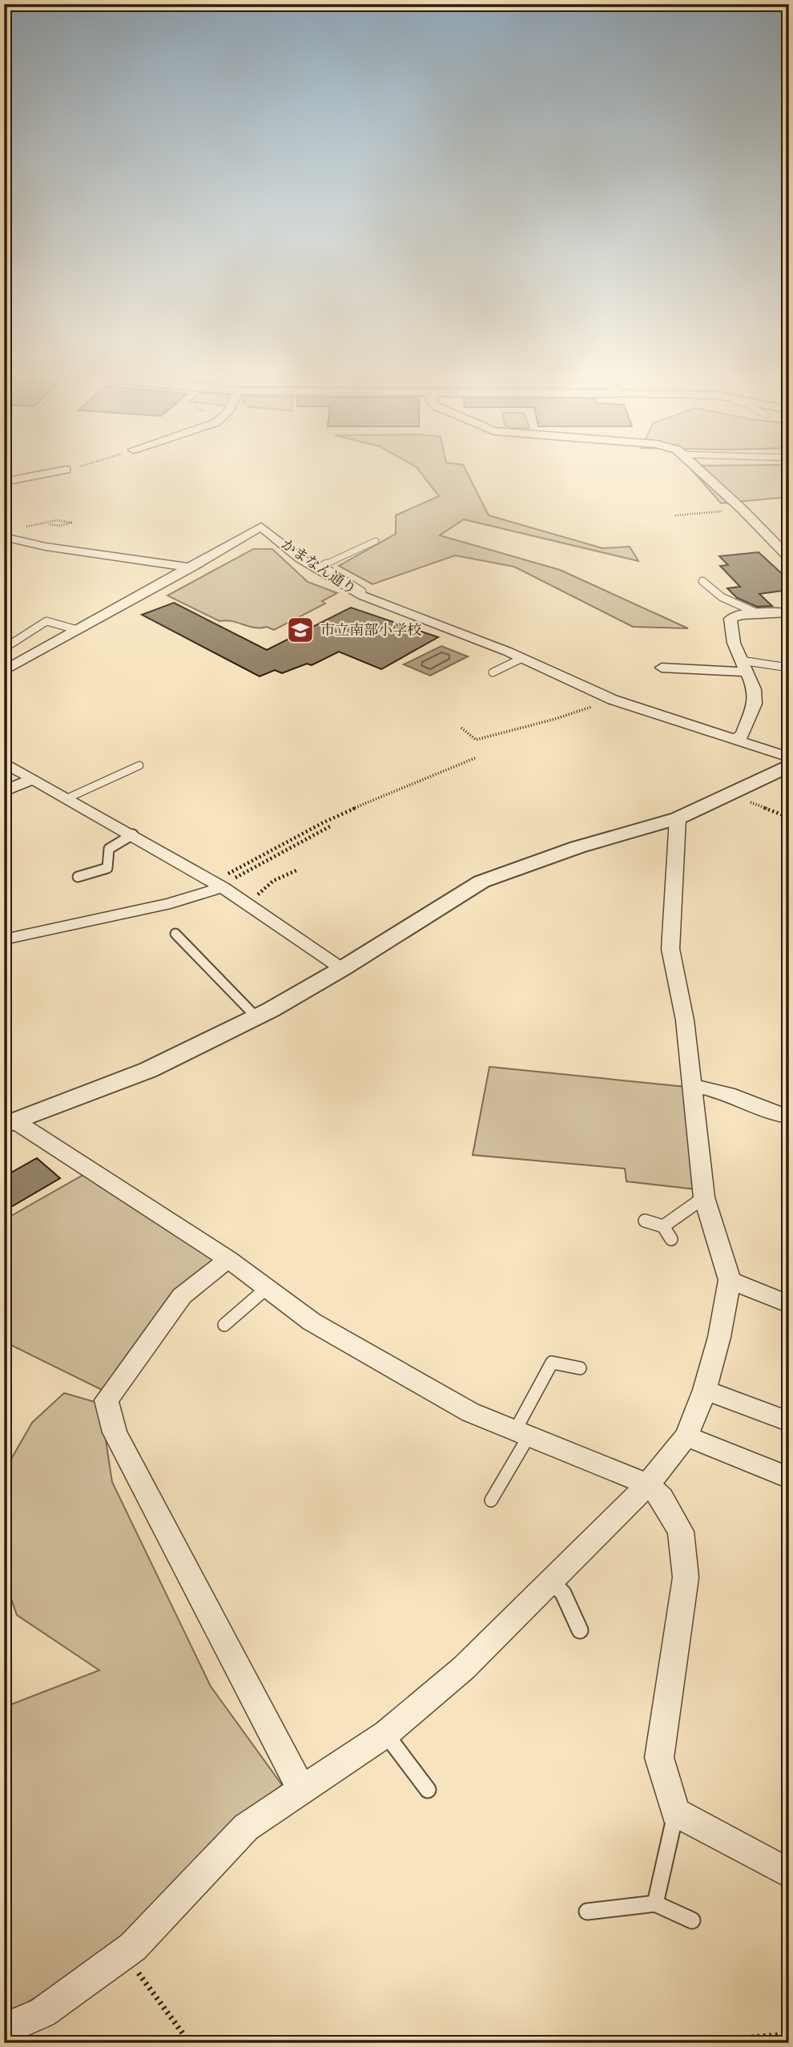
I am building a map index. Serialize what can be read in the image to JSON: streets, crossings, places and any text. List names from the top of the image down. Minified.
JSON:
{"streets":{"street":["かまなん通り"]},"places":{"school or university":["市立南部小学校"]}}
